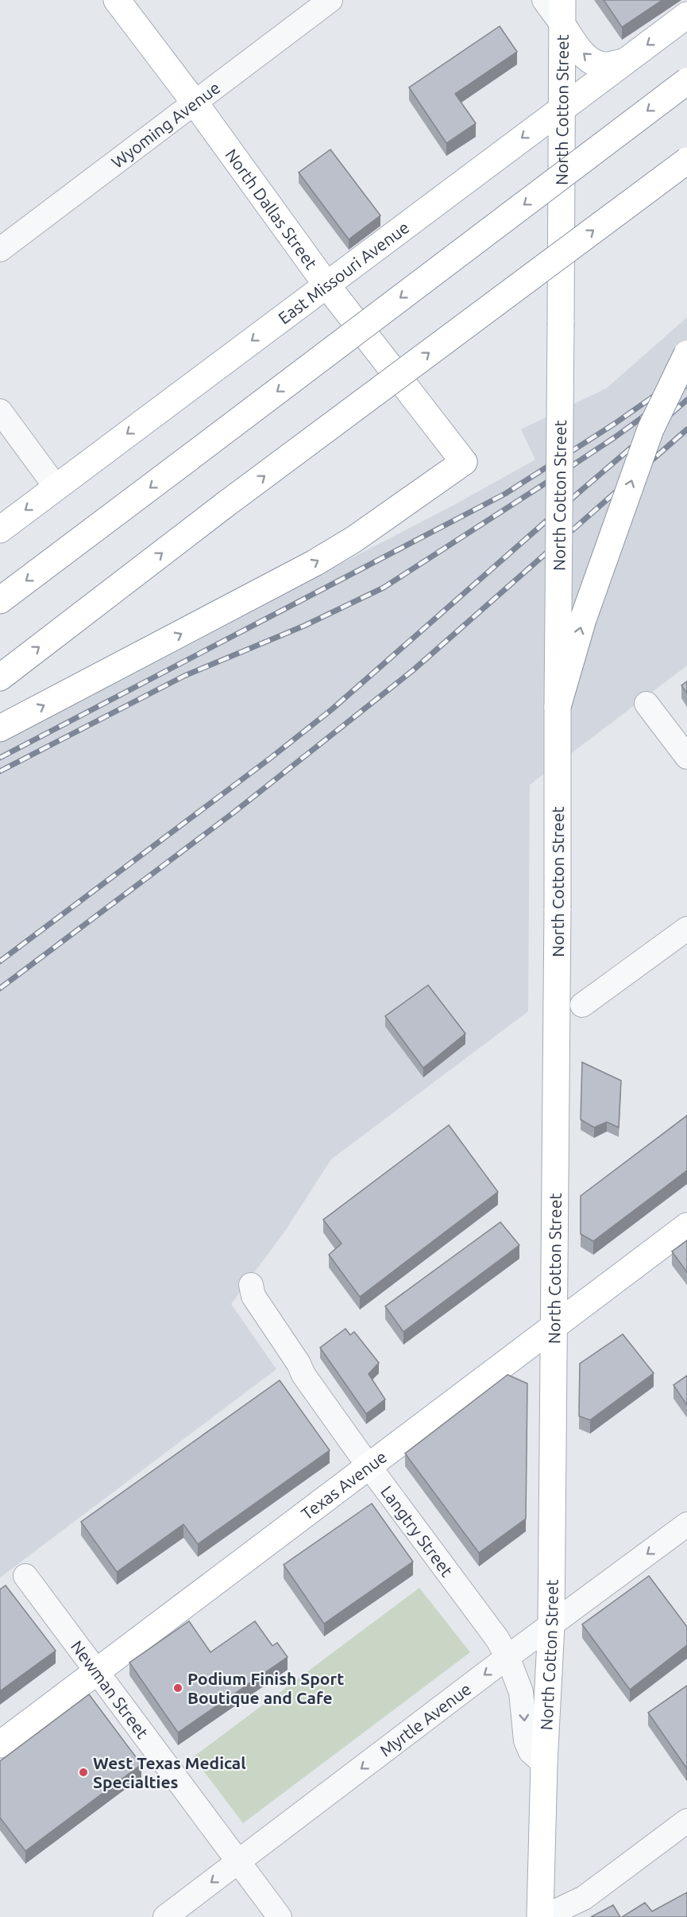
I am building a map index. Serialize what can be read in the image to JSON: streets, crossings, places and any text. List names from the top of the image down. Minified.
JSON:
{"streets":{"main road":["North Cotton Street","North Dallas Street","East Missouri Avenue","Texas Avenue"],"street":["Wyoming Avenue","Langtry Street","Newman Street","Myrtle Avenue"]},"crossings":[["North Cotton Street","East Missouri Avenue"],["North Cotton Street","Texas Avenue"],["North Cotton Street","Langtry Street"],["North Cotton Street","Myrtle Avenue"],["Wyoming Avenue","North Dallas Street"],["North Dallas Street","East Missouri Avenue"],["Texas Avenue","Langtry Street"],["Texas Avenue","Newman Street"],["Langtry Street","Myrtle Avenue"],["Newman Street","Myrtle Avenue"]],"one_way":["Myrtle Avenue"],"places":["Podium Finish Sport Boutique and Cafe","West Texas Medical Specialties"]}
